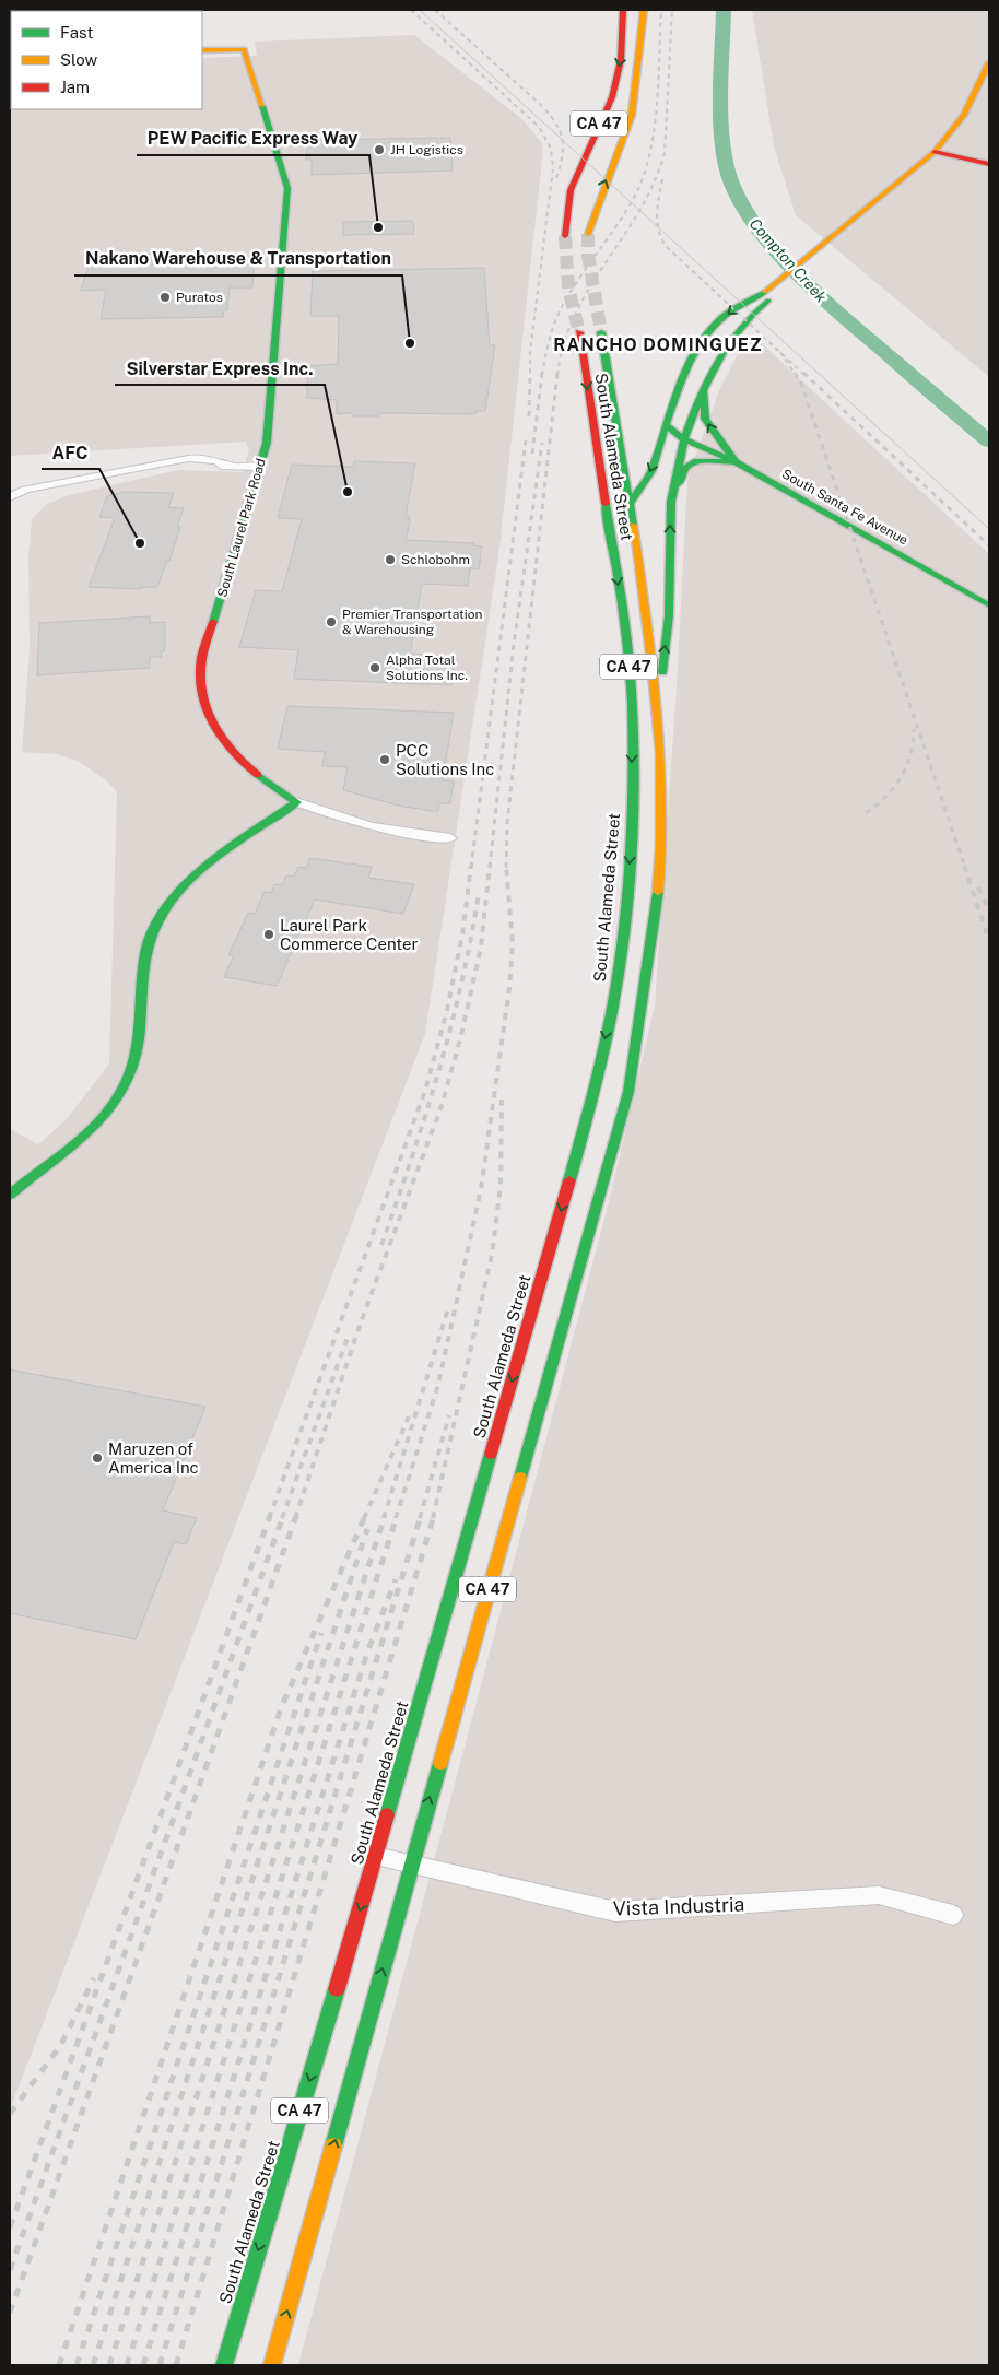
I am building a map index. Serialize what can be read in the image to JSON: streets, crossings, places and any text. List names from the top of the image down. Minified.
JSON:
{"streets":{"main road":["CA 47","South Alameda Street","South Santa Fe Avenue","South Laurel Park Road"],"street":["Vista Industria"]},"crossings":[["South Alameda Street","Vista Industria"]],"districts":["RANCHO DOMINGUEZ"],"water":["Compton Creek"],"places":["JH Logistics","PEW Pacific Express Way","Puratos","Nakano Warehouse & Transportation","Silverstar Express Inc.","AFC","Schlobohm","Premier Transportation & Warehousing","Alpha Total Solutions Inc.","PCC Solutions Inc","Laurel Park Commerce Center","Maruzen of America Inc"],"legend":["Fast","Slow","Jam"]}
